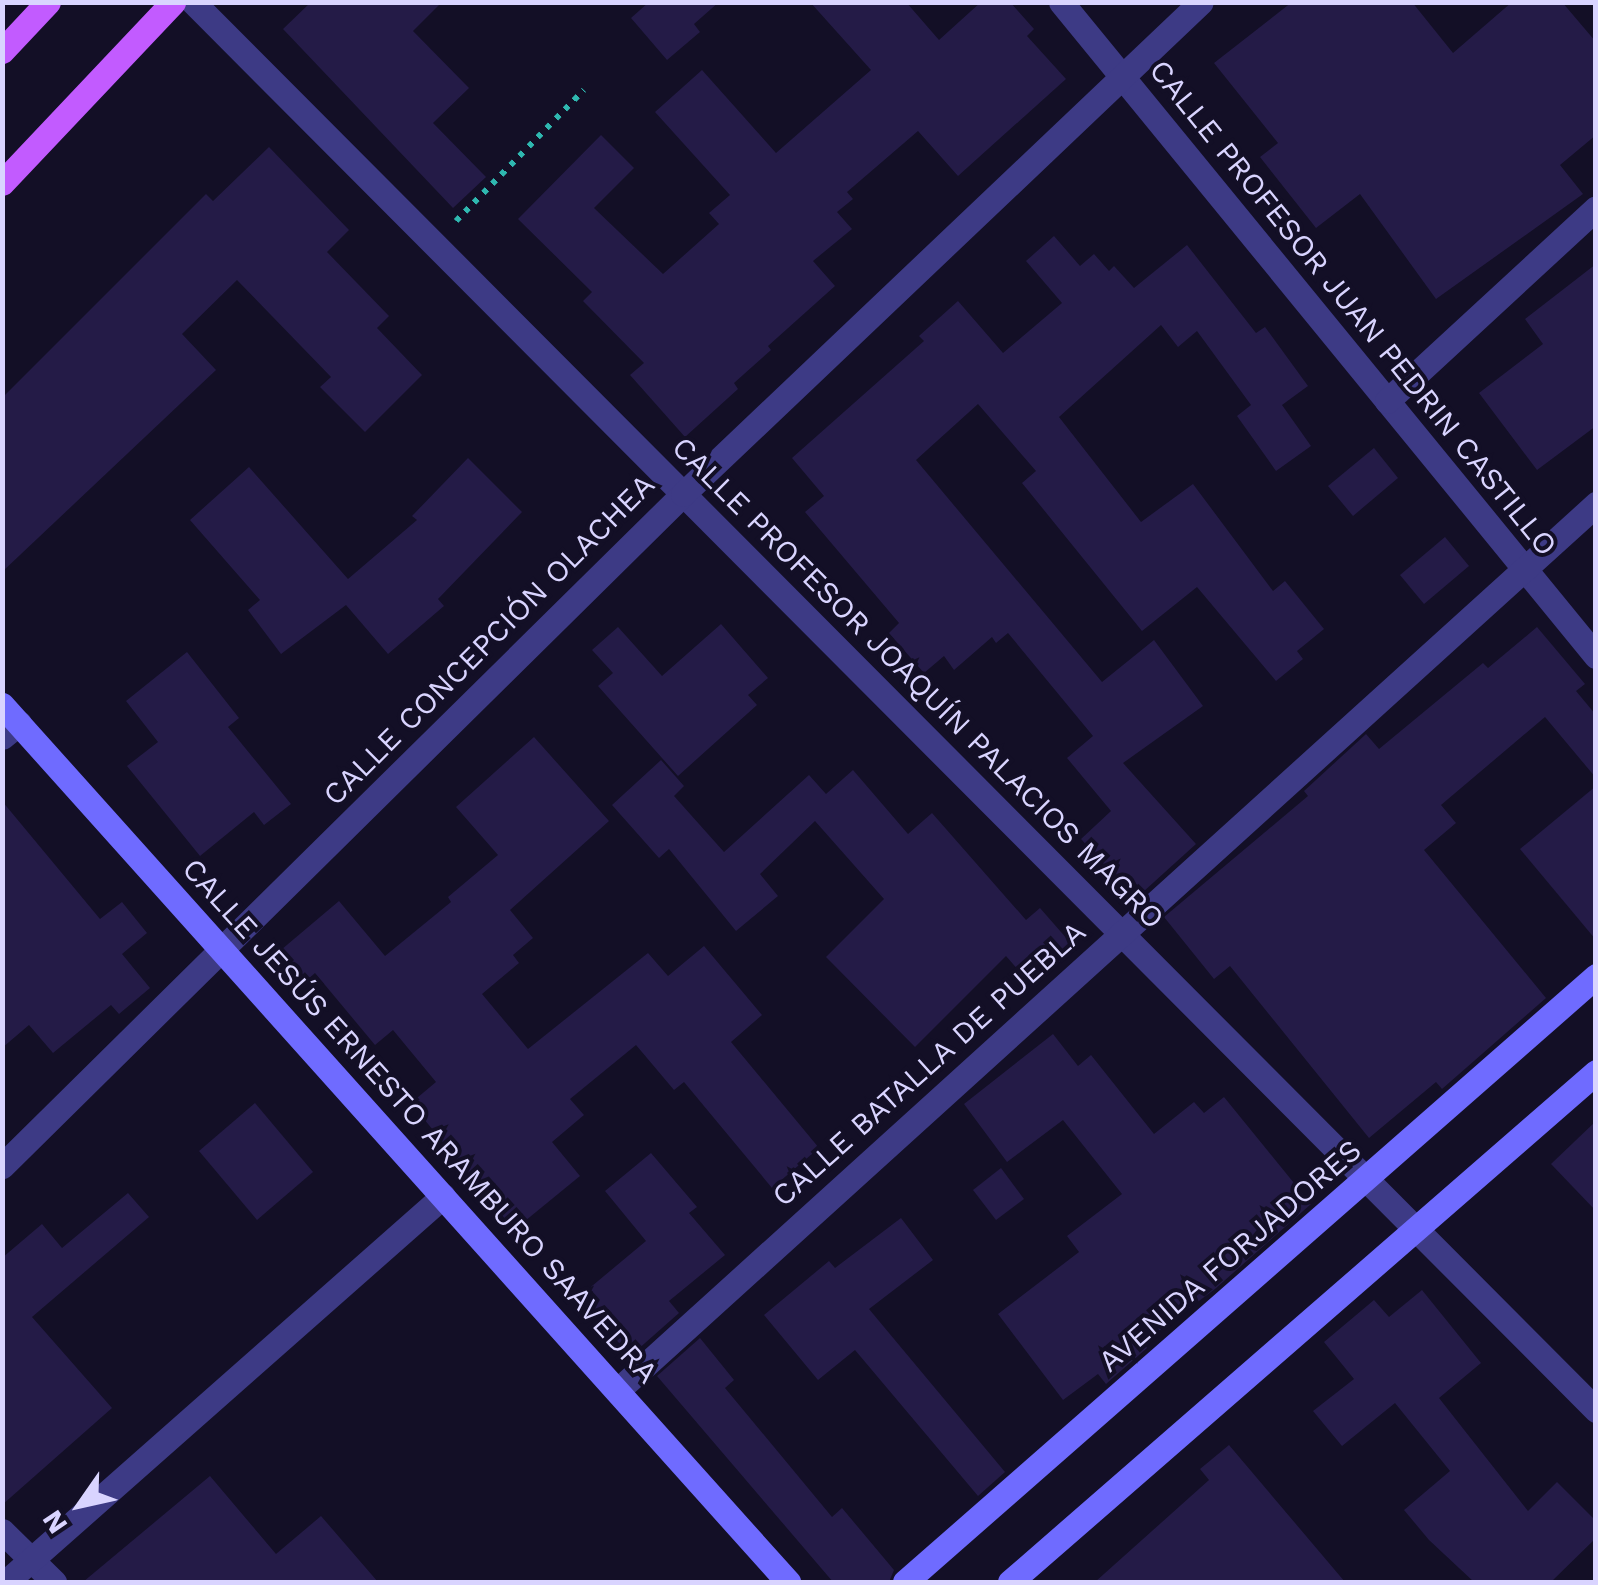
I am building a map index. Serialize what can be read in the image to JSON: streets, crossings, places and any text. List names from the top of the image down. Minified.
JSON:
{"streets":{"main road":["CALLE JESÚS ERNESTO ARAMBURO SAAVEDRA","AVENIDA FORJADORES"],"street":["CALLE PROFESOR JUAN PEDRIN CASTILLO","CALLE CONCEPCIÓN OLACHEA","CALLE PROFESOR JOAQUÍN PALACIOS MAGRO","CALLE BATALLA DE PUEBLA"]},"crossings":[["CALLE PROFESOR JUAN PEDRIN CASTILLO","CALLE CONCEPCIÓN OLACHEA"],["CALLE PROFESOR JUAN PEDRIN CASTILLO","CALLE BATALLA DE PUEBLA"],["CALLE CONCEPCIÓN OLACHEA","CALLE PROFESOR JOAQUÍN PALACIOS MAGRO"],["CALLE CONCEPCIÓN OLACHEA","CALLE JESÚS ERNESTO ARAMBURO SAAVEDRA"],["CALLE PROFESOR JOAQUÍN PALACIOS MAGRO","CALLE BATALLA DE PUEBLA"],["CALLE PROFESOR JOAQUÍN PALACIOS MAGRO","AVENIDA FORJADORES"],["CALLE BATALLA DE PUEBLA","CALLE JESÚS ERNESTO ARAMBURO SAAVEDRA"]],"north":"bottom left"}
